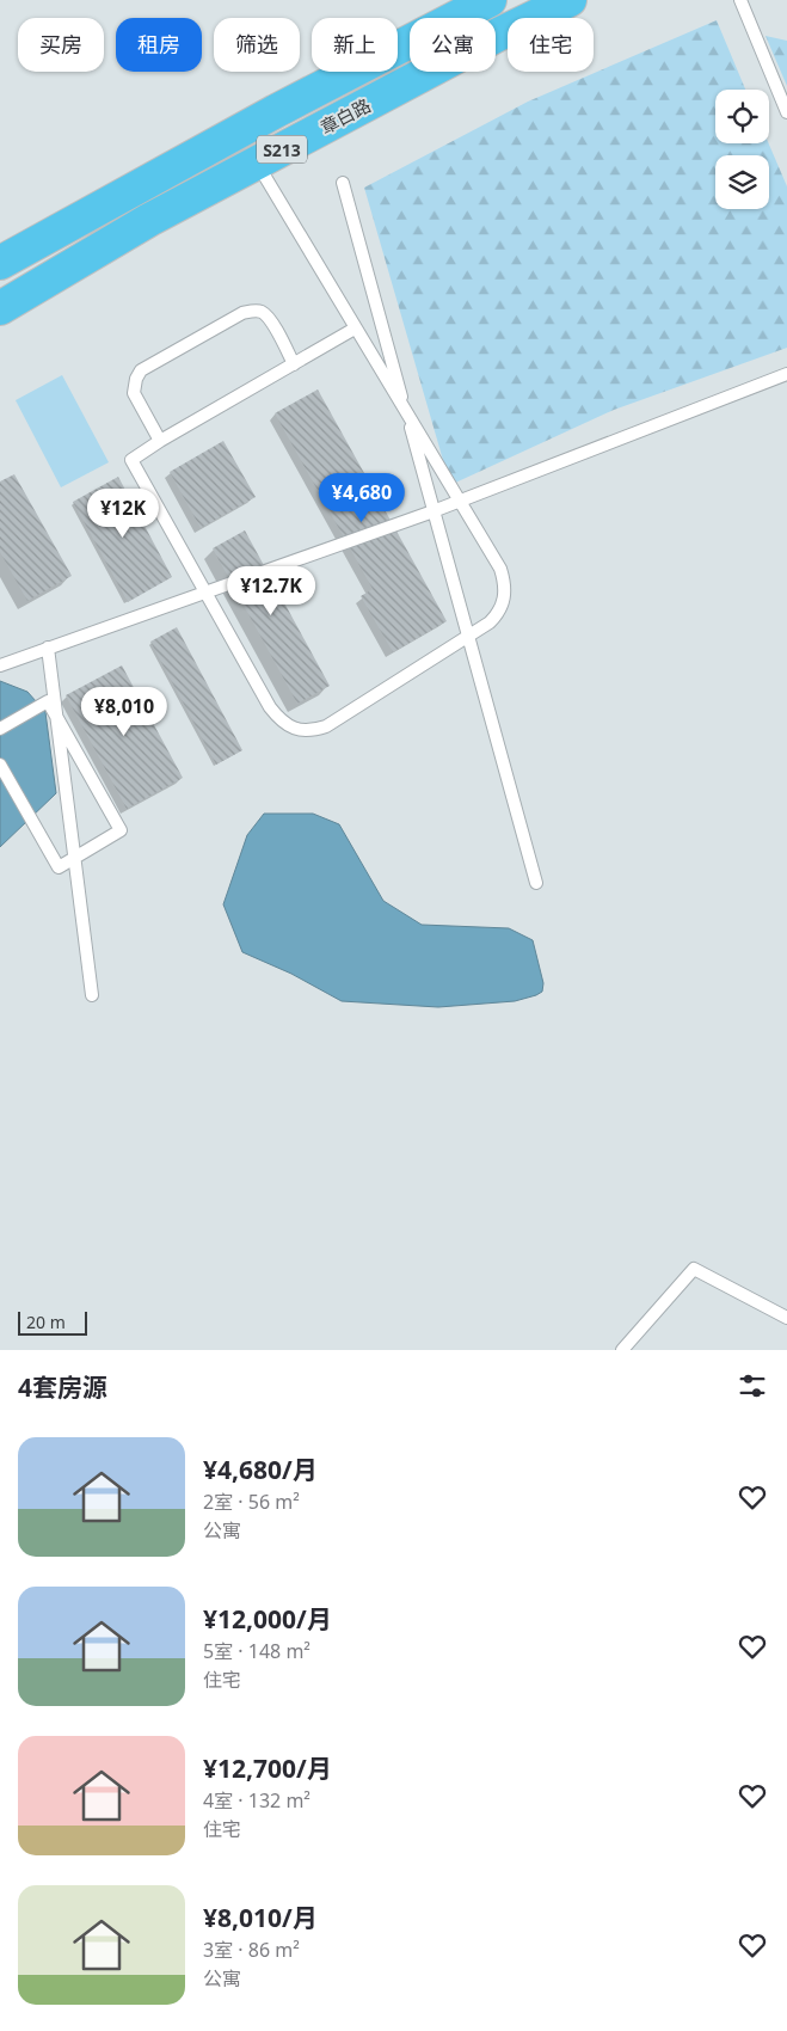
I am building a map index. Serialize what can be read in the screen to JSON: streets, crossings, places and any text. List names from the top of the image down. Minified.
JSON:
{"streets":{"highway":["章白路","S213"]},"scale_bar":"20 m","page":{"chip":["买房","租房","筛选","新上","公寓","住宅"],"price":["¥4,680","¥12K","¥12.7K","¥8,010"],"scale":"20 m","heading":"4套房源","list":[{"name":"¥4,680/月","note":"2室 · 56 m² · 公寓"},{"name":"¥12,000/月","note":"5室 · 148 m² · 住宅"},{"name":"¥12,700/月","note":"4室 · 132 m² · 住宅"},{"name":"¥8,010/月","note":"3室 · 86 m² · 公寓"}]}}
